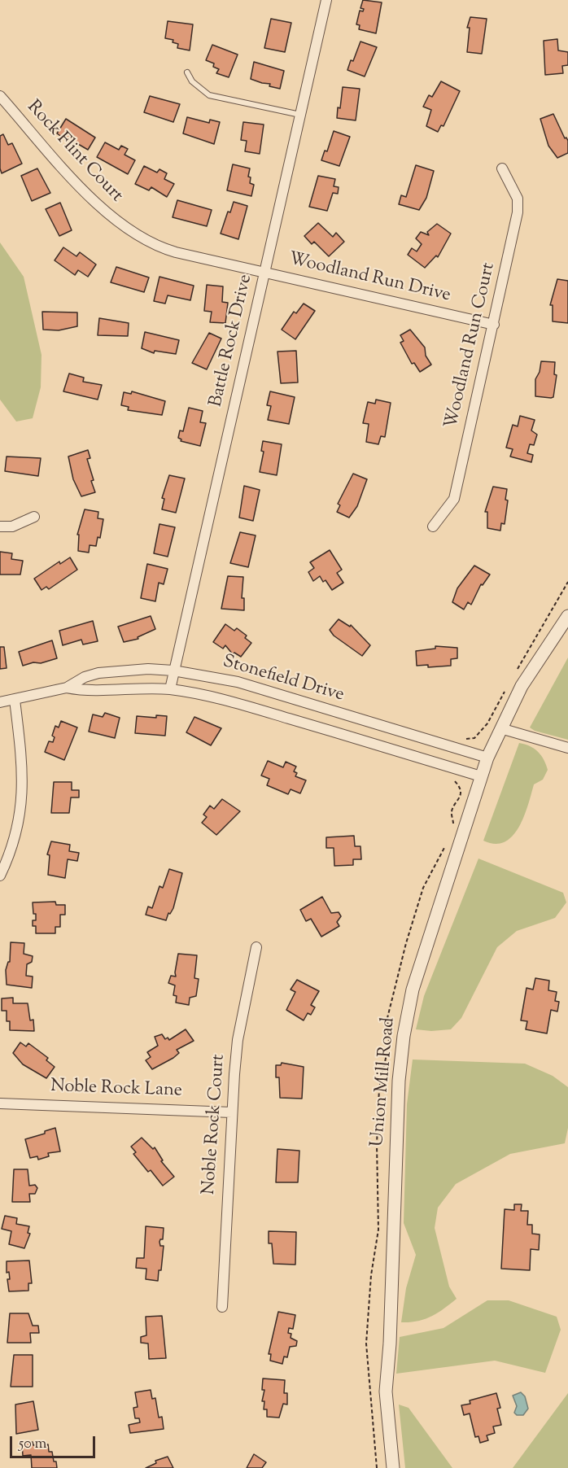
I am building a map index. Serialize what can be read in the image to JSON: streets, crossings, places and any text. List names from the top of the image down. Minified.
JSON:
{"streets":{"street":["Rock Flint Court","Woodland Run Drive","Battle Rock Drive","Woodland Run Court","Stonefield Drive","Union Mill Road","Noble Rock Lane","Noble Rock Court"]},"crossings":[["Rock Flint Court","Woodland Run Drive"],["Rock Flint Court","Battle Rock Drive"],["Woodland Run Drive","Battle Rock Drive"],["Woodland Run Drive","Woodland Run Court"],["Battle Rock Drive","Stonefield Drive"],["Stonefield Drive","Union Mill Road"],["Noble Rock Lane","Noble Rock Court"]],"scale_bar":"50 m"}
